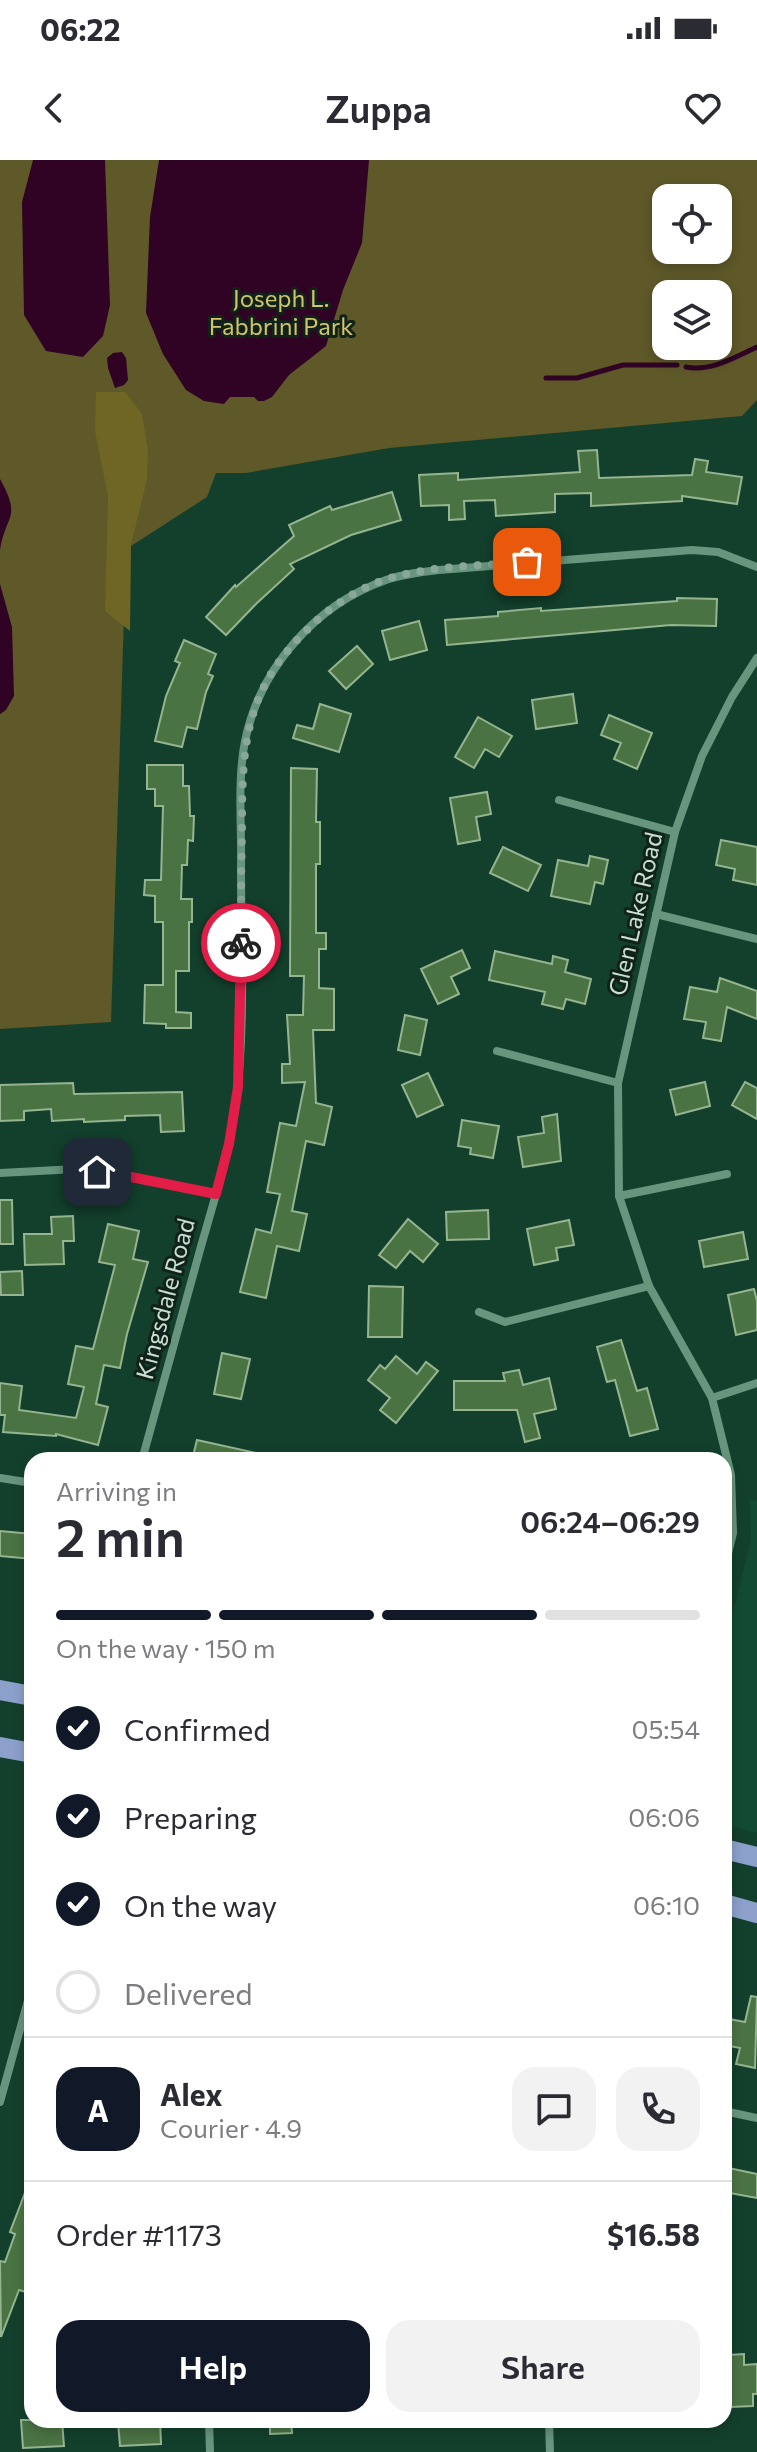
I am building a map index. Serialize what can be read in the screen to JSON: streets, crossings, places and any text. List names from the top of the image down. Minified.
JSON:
{"streets":{"street":["Glen Lake Road","Kingsdale Road"]},"parks":["Joseph L. Fabbrini Park"],"page":{"status":"06:22","header":"Zuppa","heading":["2 min","Arriving in","06:24–06:29"],"panel":["Alex","Courier · 4.9","Order #1173","$16.58"],"bar":"On the way · 150 m","list":[["Confirmed","05:54"],["Preparing","06:06"],["On the way","06:10"],"Delivered"],"round":"A","buttons":["Help","Share"]}}
